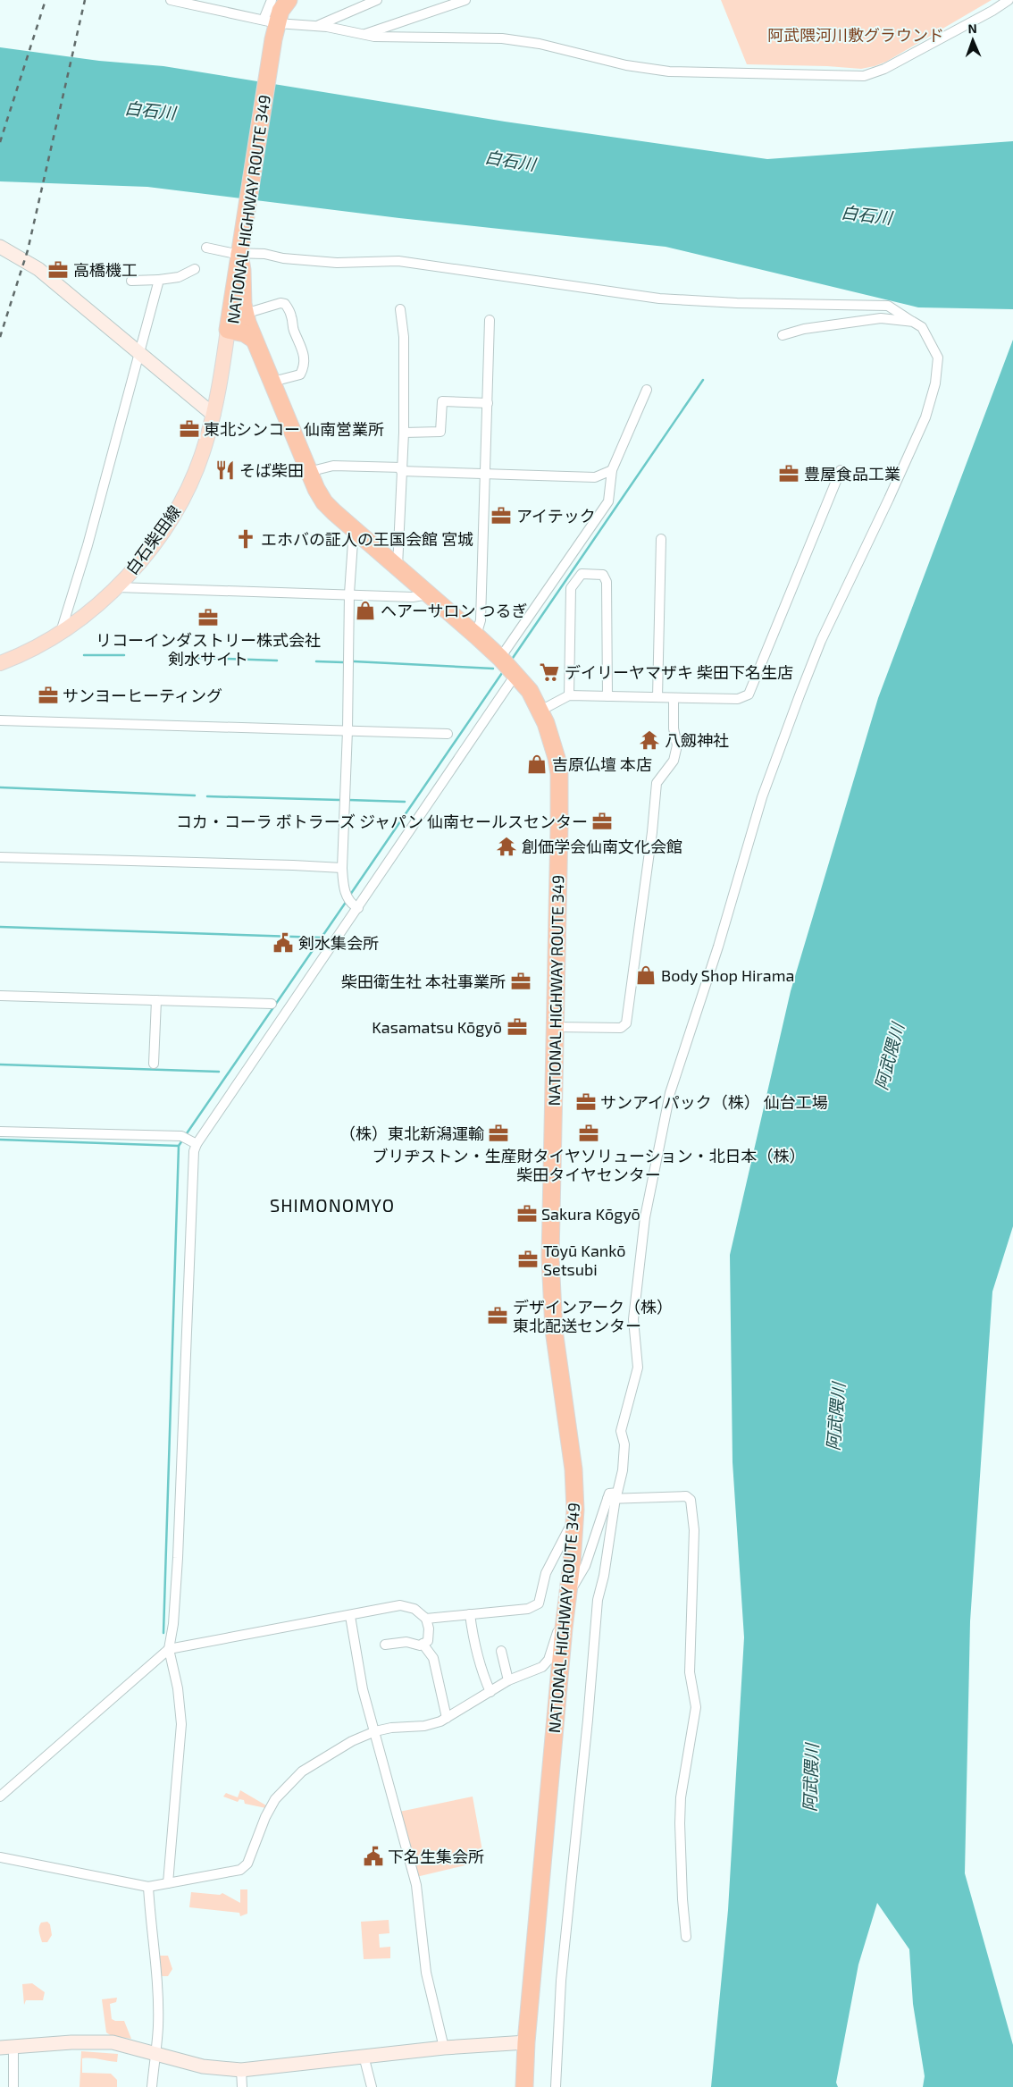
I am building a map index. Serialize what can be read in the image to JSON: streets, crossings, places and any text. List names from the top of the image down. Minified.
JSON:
{"streets":{"highway":["NATIONAL HIGHWAY ROUTE 349"],"main road":["白石柴田線"]},"crossings":[["NATIONAL HIGHWAY ROUTE 349","白石柴田線"]],"districts":["SHIMONOMYO"],"water":["白石川","阿武隈川"],"parks":["阿武隈河川敷グラウンド"],"places":{"office":["高橋機工","東北シンコー 仙南営業所","豊屋食品工業","アイテック","リコーインダストリー株式会社 剣水サイト","サンヨーヒーティング","コカ・コーラ ボトラーズ ジャパン 仙南セールスセンター","柴田衛生社 本社事業所","Kasamatsu Kōgyō","サンアイパック（株） 仙台工場","（株）東北新潟運輸","ブリヂストン・生産財タイヤソリューション・北日本（株） 柴田タイヤセンター","Sakura Kōgyō","Tōyū Kankō Setsubi","デザインアーク（株） 東北配送センター"],"restaurant":["そば柴田"],"church":["エホバの証人の王国会館 宮城"],"shop":["ヘアーサロン つるぎ","吉原仏壇 本店","Body Shop Hirama"],"supermarket":["デイリーヤマザキ 柴田下名生店"],"temple":["八劔神社","創価学会仙南文化会館"],"public building":["剣水集会所","下名生集会所"]},"north":"top"}
